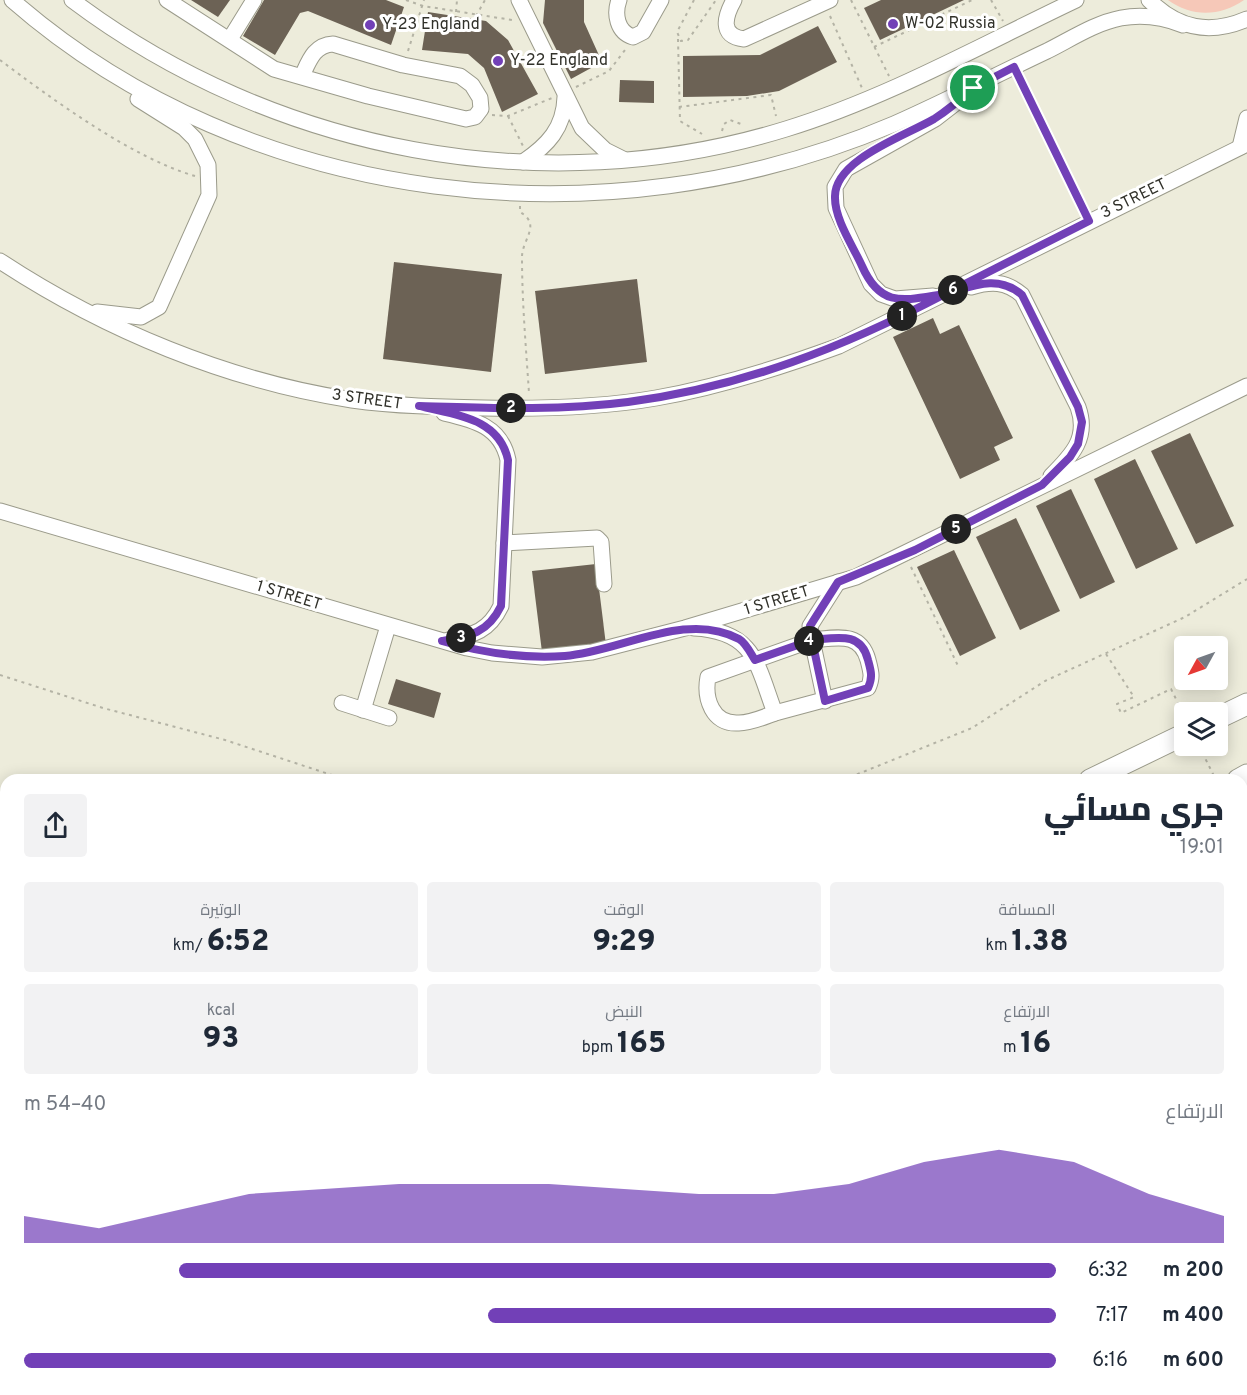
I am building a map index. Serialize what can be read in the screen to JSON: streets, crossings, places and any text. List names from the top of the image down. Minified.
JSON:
{"streets":{"street":["3 STREET","1 STREET"]},"places":["W-02 Russia","Y-23 England","Y-22 England"],"north":"bottom left","page":{"pins":["6","1","2","5","3","4"],"heading":["جري مسائي","19:01"],"stats":[["المسافة","1.38 km"],["الوقت","9:29"],["الوتيرة","6:52 /km"],["الارتفاع","16 m"],["النبض","165 bpm"],["kcal","93"]],"chart":["الارتفاع","40–54 m"],"list":[{"name":"200 m","note":"6:32"},{"name":"400 m","note":"7:17"},{"name":"600 m","note":"6:16"}]}}
